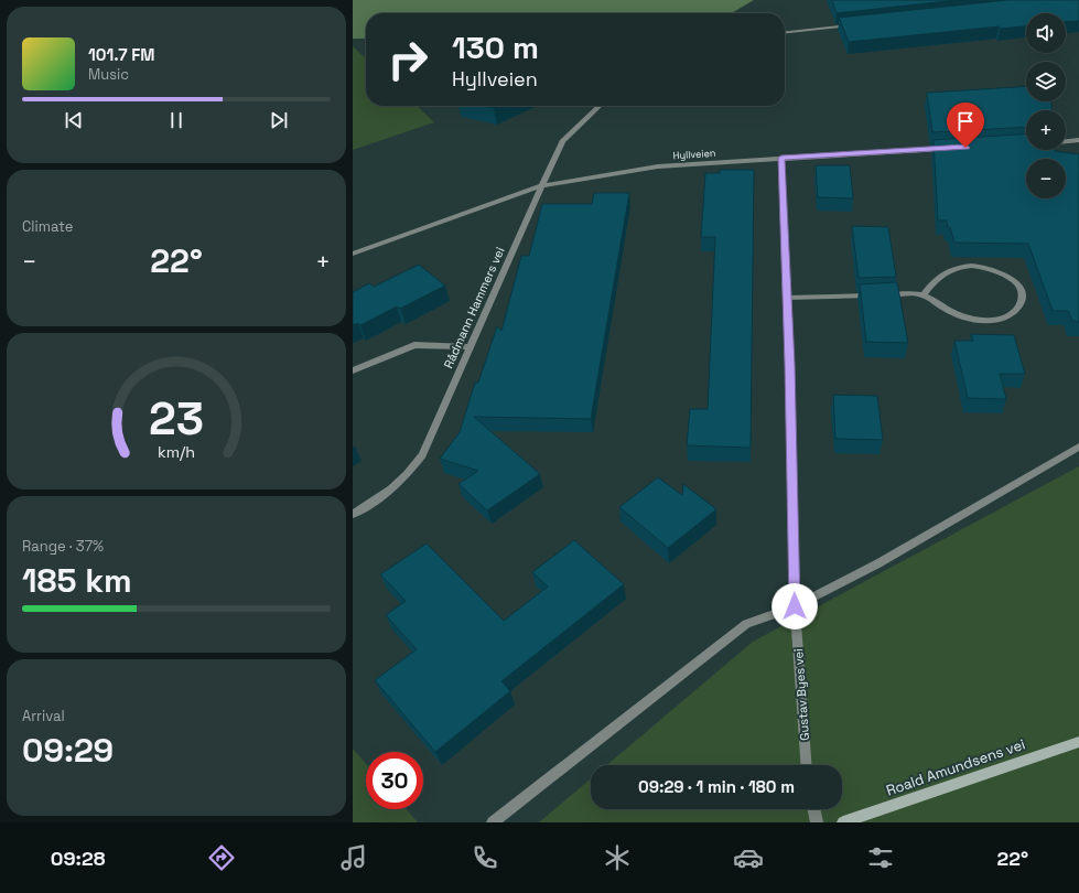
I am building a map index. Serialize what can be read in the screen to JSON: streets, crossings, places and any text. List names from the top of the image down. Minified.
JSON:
{"streets":{"street":["Hyllveien","Rådmann Hammers vei","Gustav Byes vei","Roald Amundsens vei"]},"crossings":[["Hyllveien","Rådmann Hammers vei"],["Hyllveien","Gustav Byes vei"]],"page":{"map_buttons":["+","−"],"turn":["130 m","Hyllveien"],"song":["101.7 FM","Music"],"tile":["Climate",["Range · 37%","185 km"],["Arrival","09:29"]],"heat":["−","22°","+"],"limit":"30","trip":"09:29 · 1 min · 180 m","tabs":["09:28","22°"],"gauge":["23","km/h"]}}
